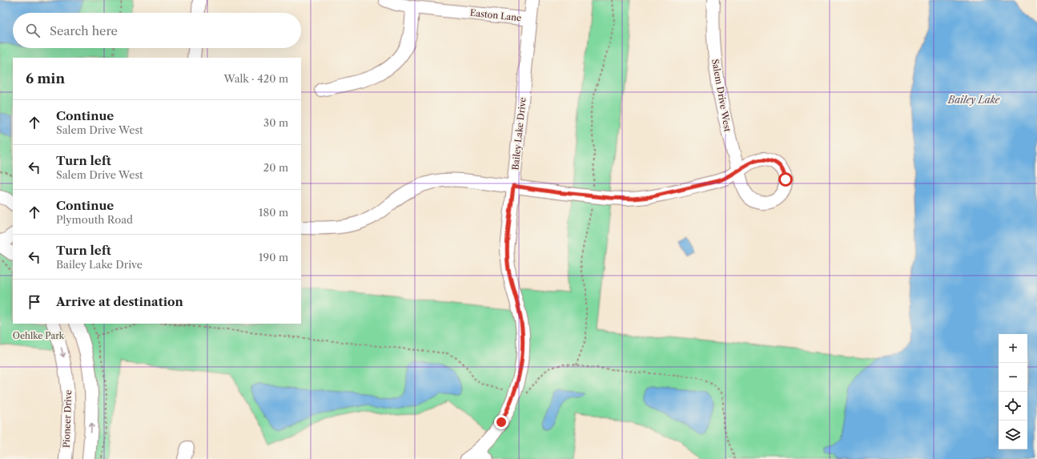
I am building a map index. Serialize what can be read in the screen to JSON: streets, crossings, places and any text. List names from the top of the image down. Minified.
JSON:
{"streets":{"street":["Easton Lane","Salem Drive West","Bailey Lake Drive","Pioneer Drive"]},"crossings":[["Easton Lane","Bailey Lake Drive"]],"water":["Bailey Lake"],"parks":["Oehlke Park"],"page":{"search":"Search here","heading":["6 min","Walk · 420 m"],"list":[["Continue","Salem Drive West","30 m"],["Turn left","Salem Drive West","20 m"],["Continue","Plymouth Road","180 m"],["Turn left","Bailey Lake Drive","190 m"],"Arrive at destination"],"map_buttons":["+","−"]}}
